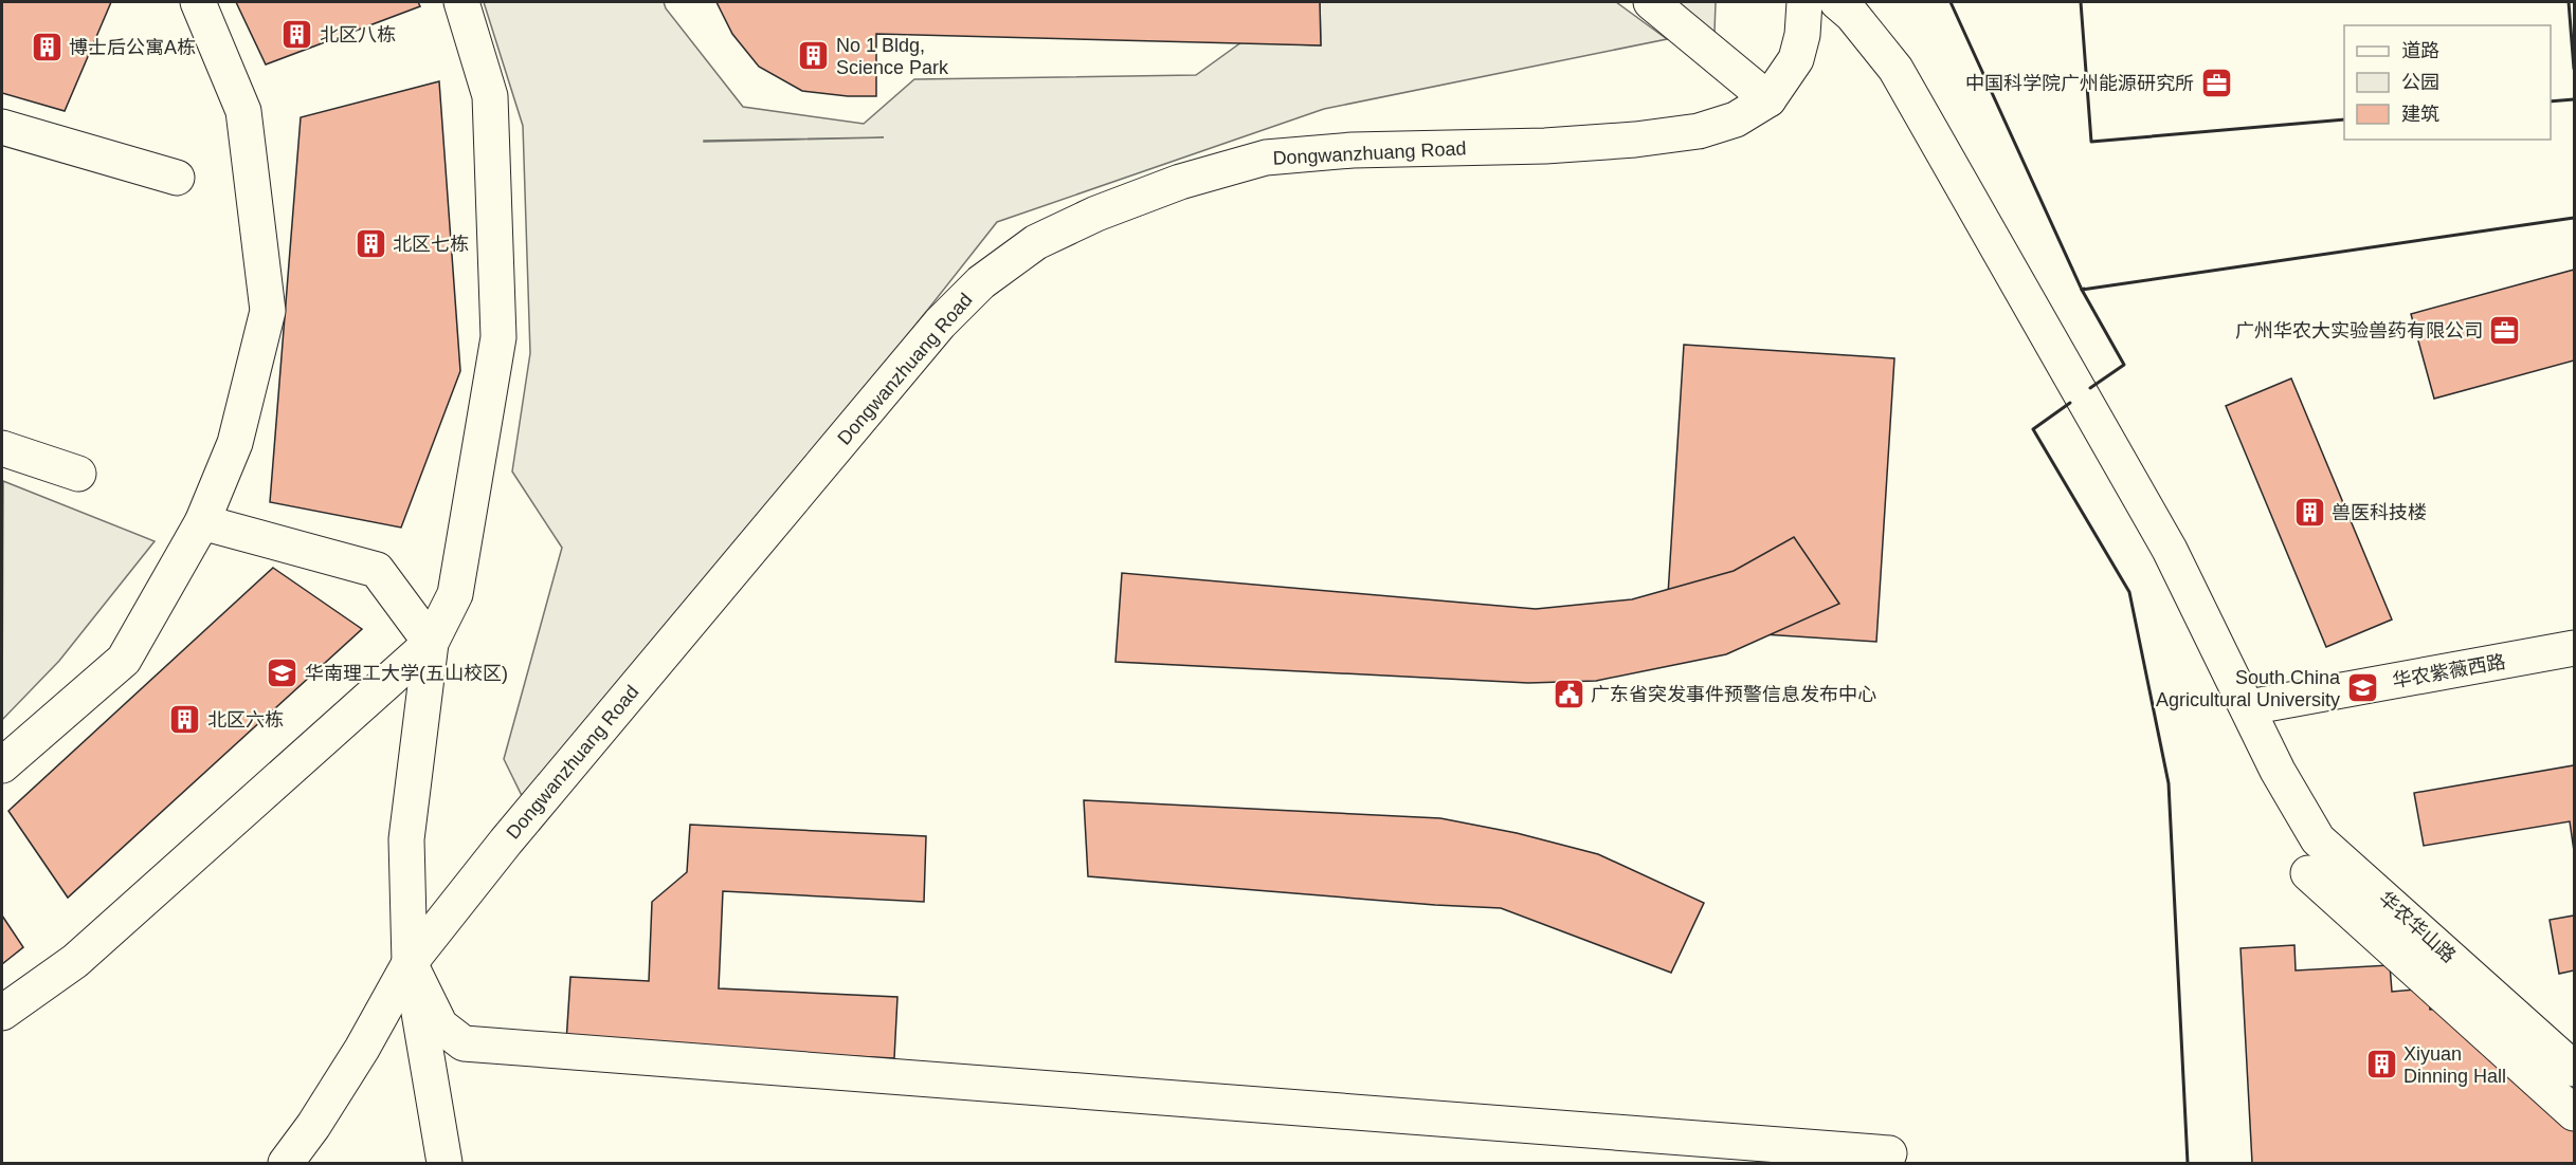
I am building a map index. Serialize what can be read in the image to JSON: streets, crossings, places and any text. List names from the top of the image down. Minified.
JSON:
{"streets":{"street":["Dongwanzhuang Road","华农紫薇西路","华农华山路"]},"crossings":[["华农紫薇西路","华农华山路"]],"places":{"building":["北区八栋","博士后公寓A栋","No 1 Bldg, Science Park","北区七栋","兽医科技楼","北区六栋","Xiyuan Dinning Hall"],"office":["中国科学院广州能源研究所","广州华农大实验兽药有限公司"],"school or university":["华南理工大学(五山校区)","South China Agricultural University"],"public building":["广东省突发事件预警信息发布中心"]},"legend":["道路","公园","建筑"]}
